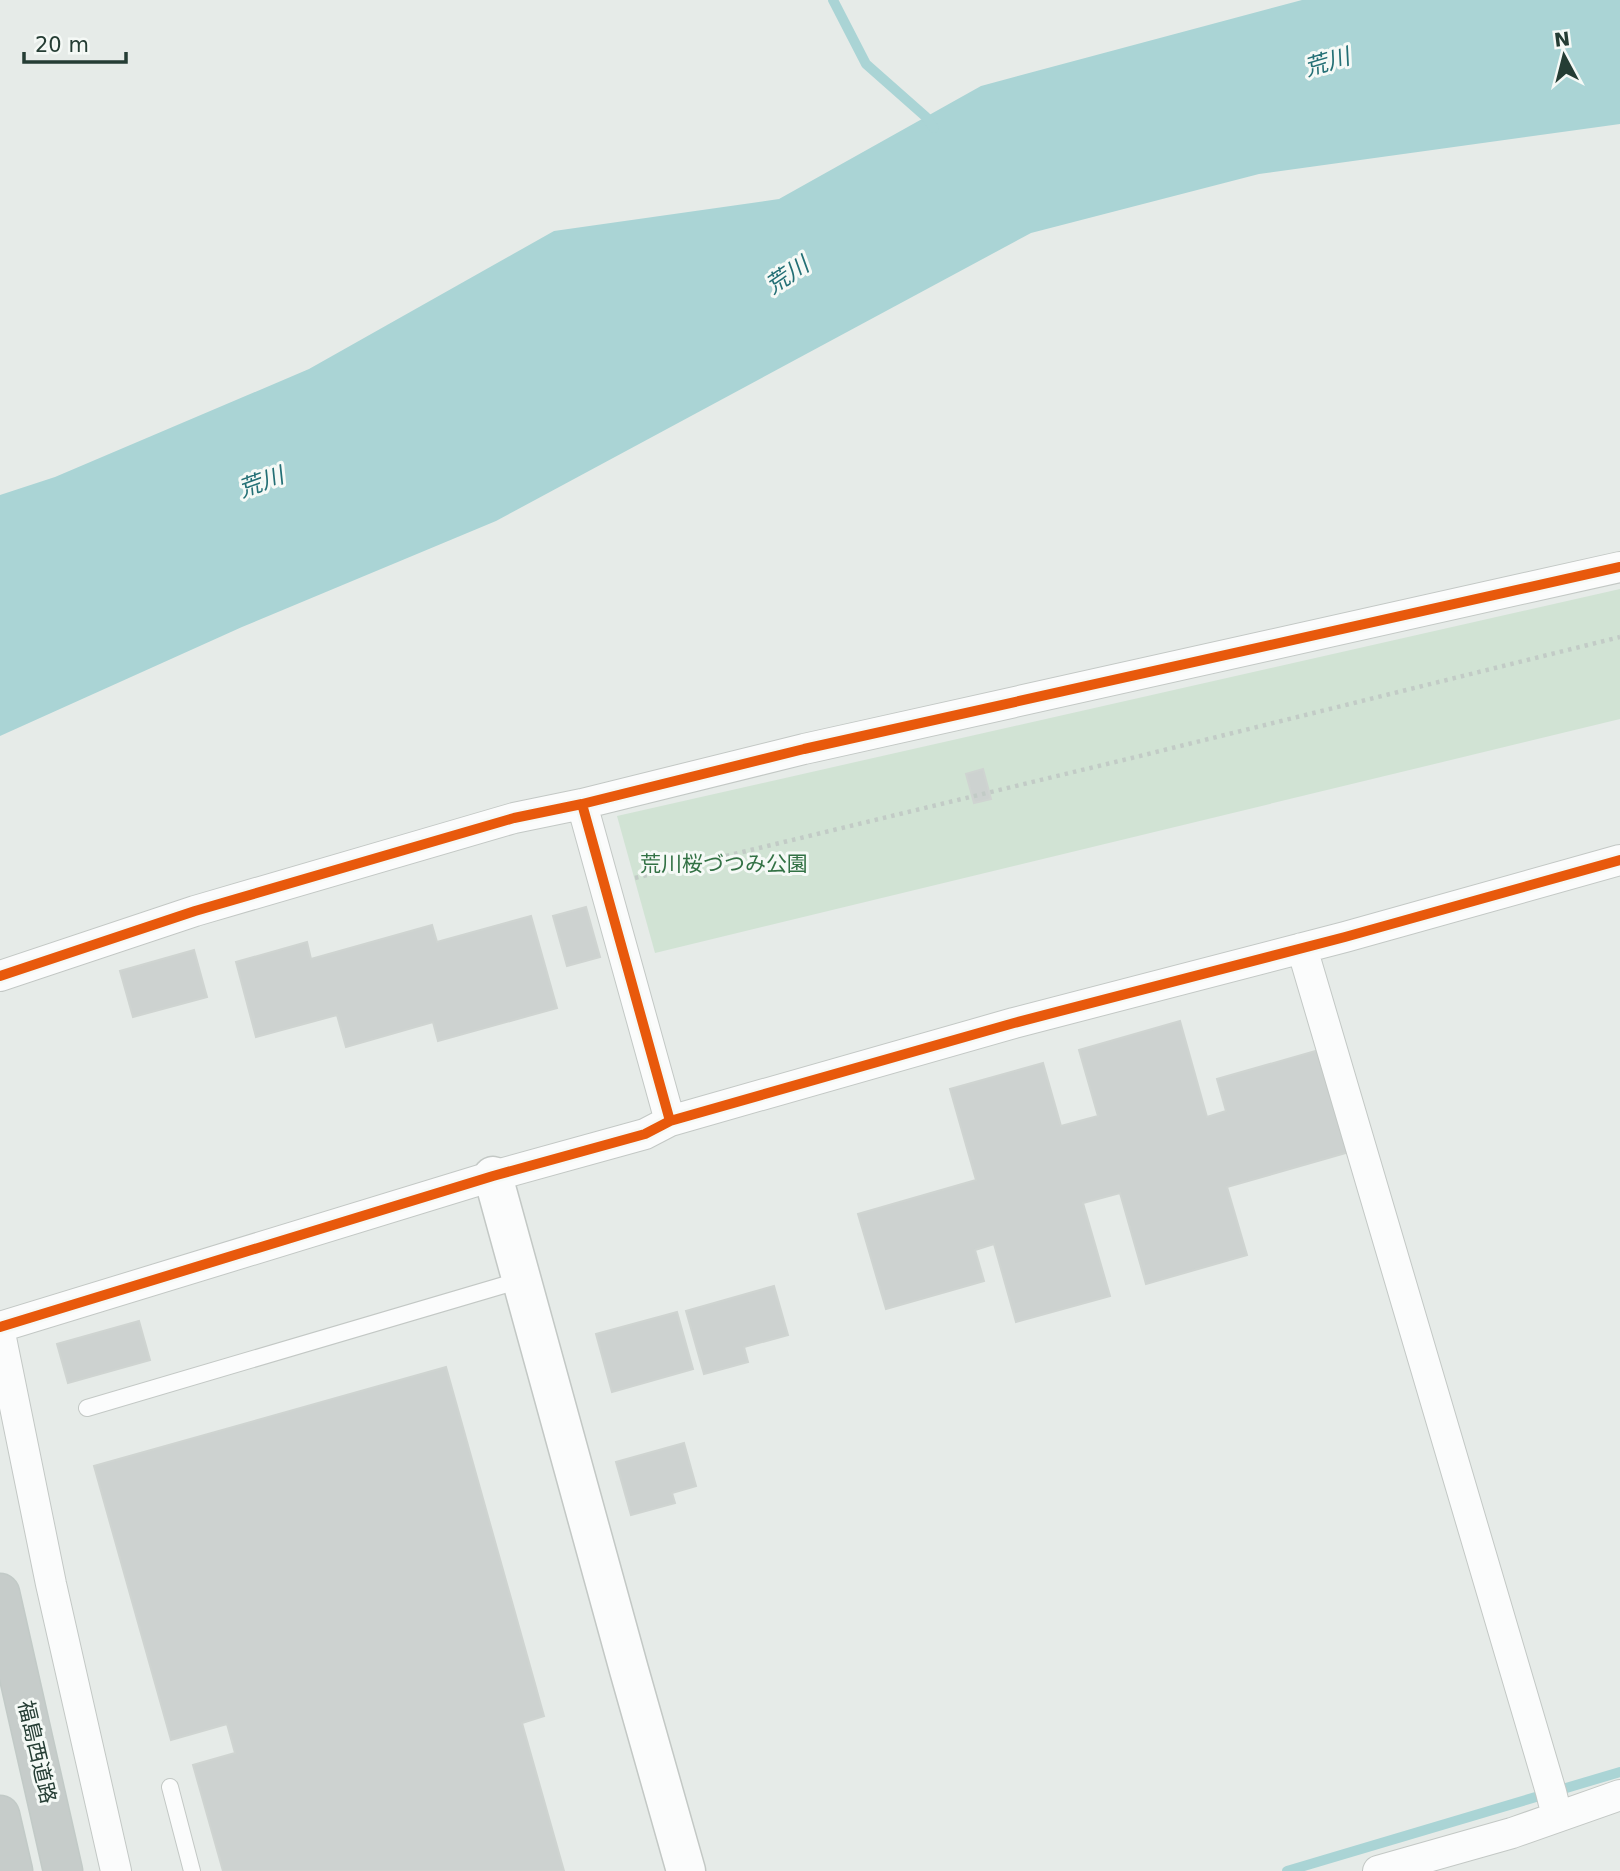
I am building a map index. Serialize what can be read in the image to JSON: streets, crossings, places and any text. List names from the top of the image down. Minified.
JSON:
{"streets":{"highway":["福島西道路"]},"water":["荒川"],"parks":["荒川桜づつみ公園"],"scale_bar":"20 m","north":"top"}
